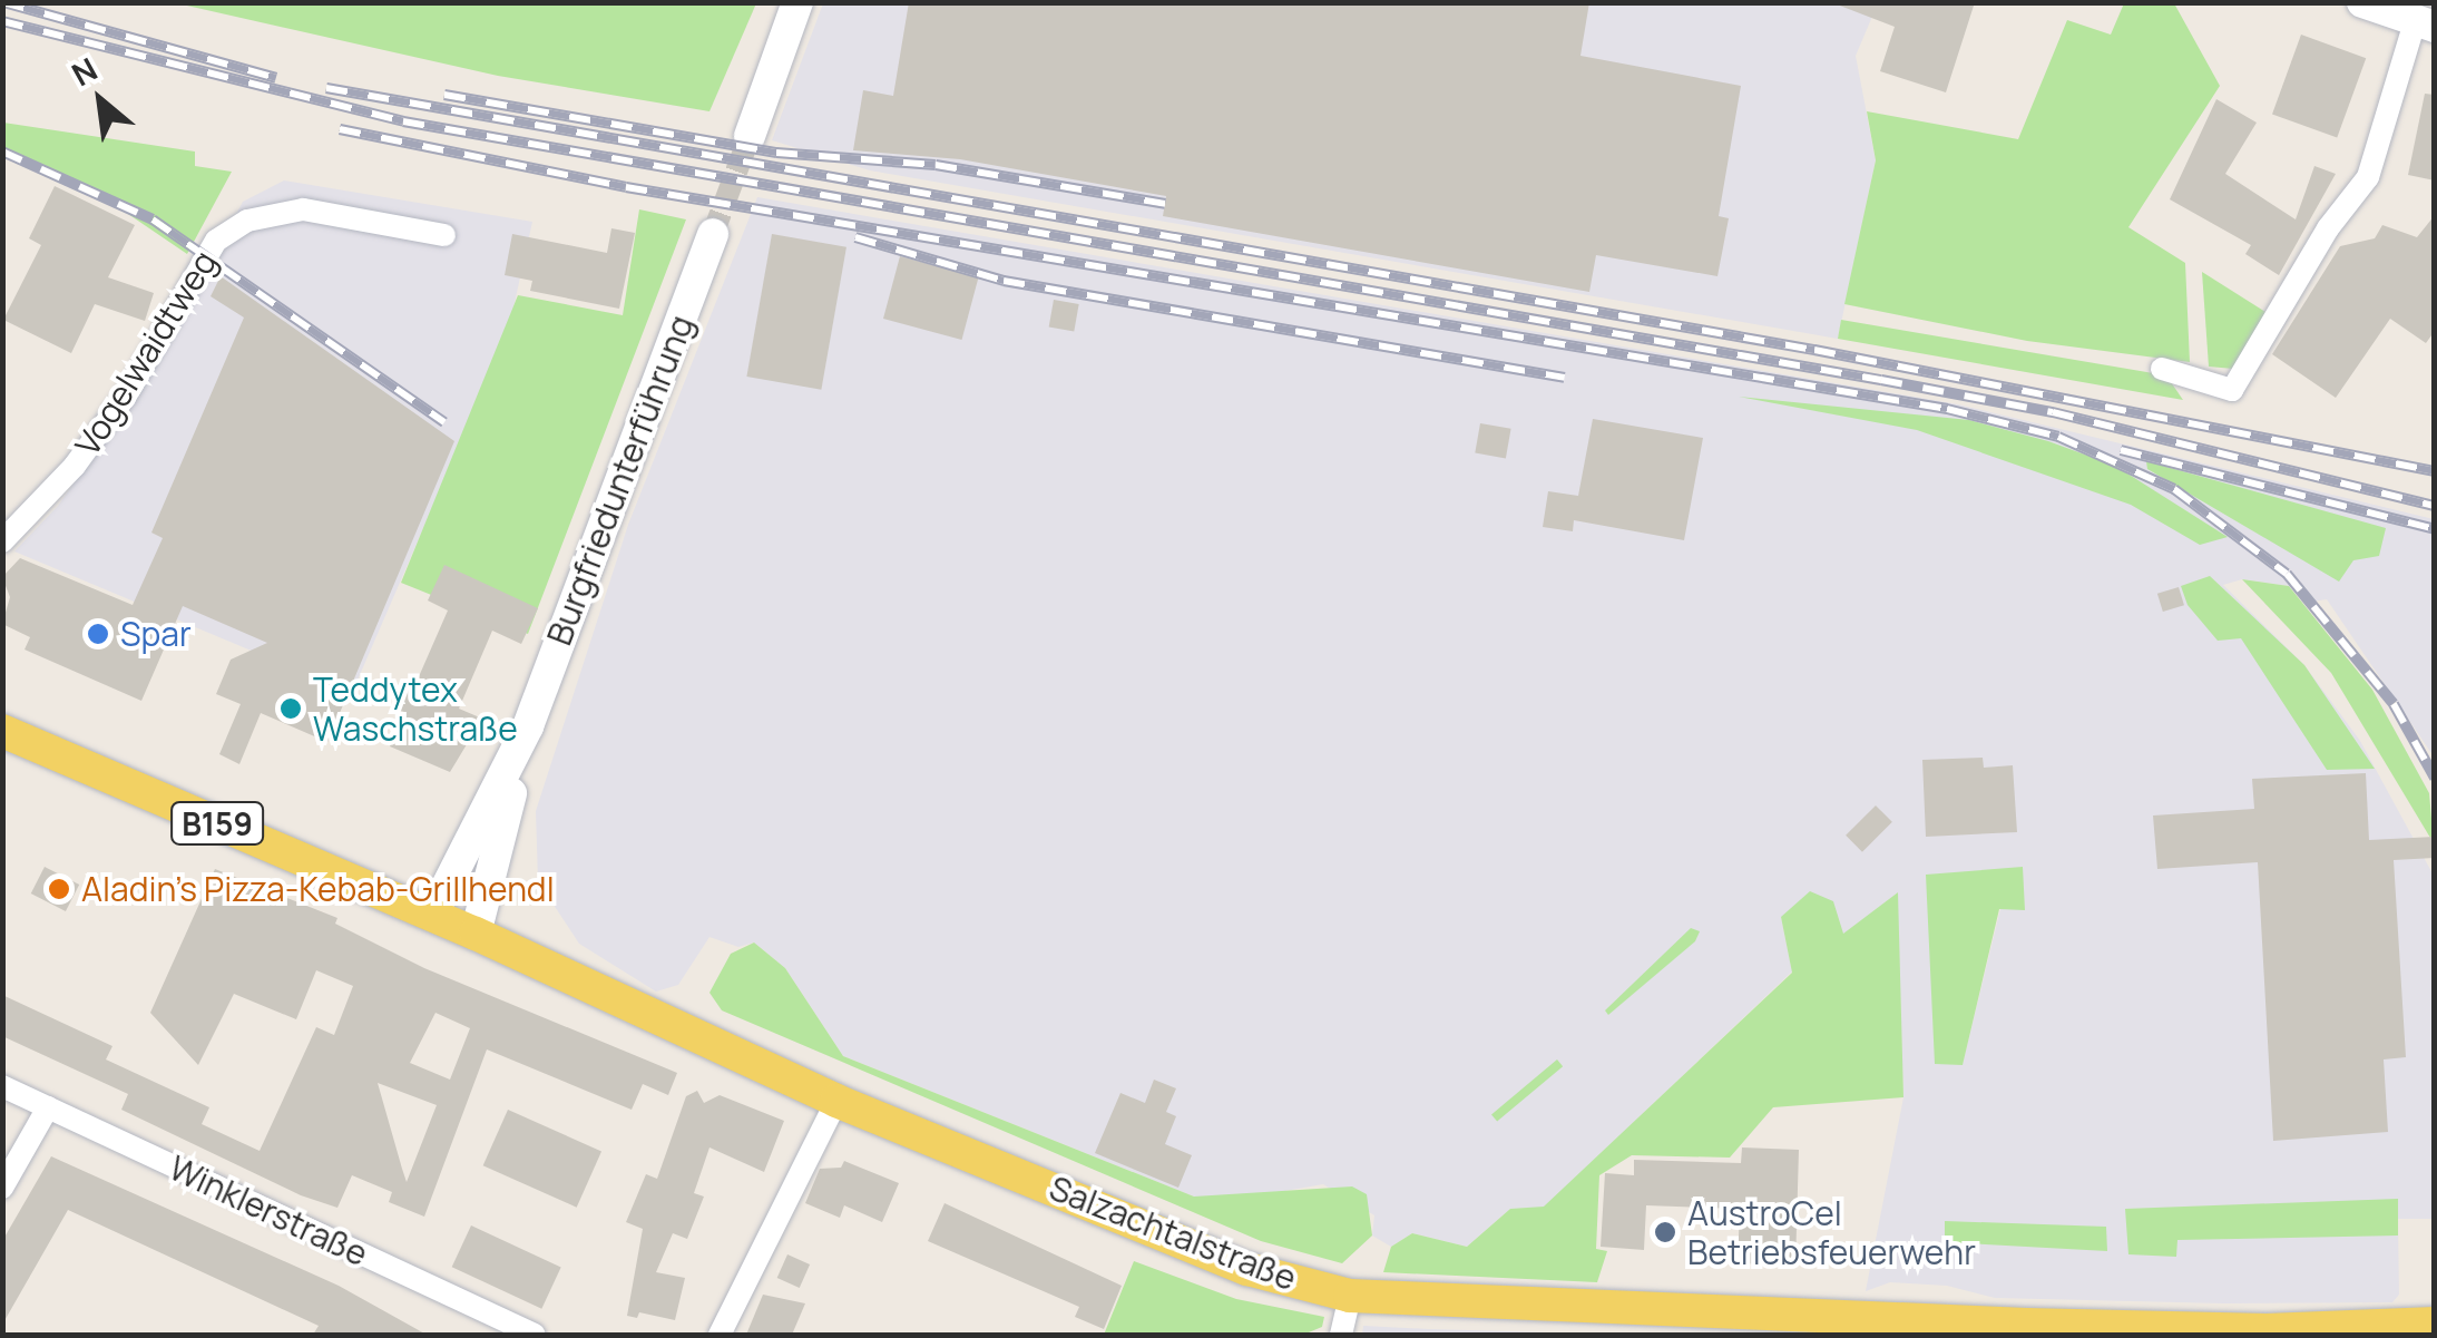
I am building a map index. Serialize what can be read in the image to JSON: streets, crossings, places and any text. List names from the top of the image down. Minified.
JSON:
{"streets":{"main road":["B159","Salzachtalstraße"],"street":["Vogelwaidtweg","Burgfriedunterführung","Winklerstraße"]},"crossings":[["Burgfriedunterführung","Salzachtalstraße"]],"places":["Spar","Teddytex Waschstraße","Aladin's Pizza-Kebab-Grillhendl","AustroCel Betriebsfeuerwehr"],"north":"top left"}
